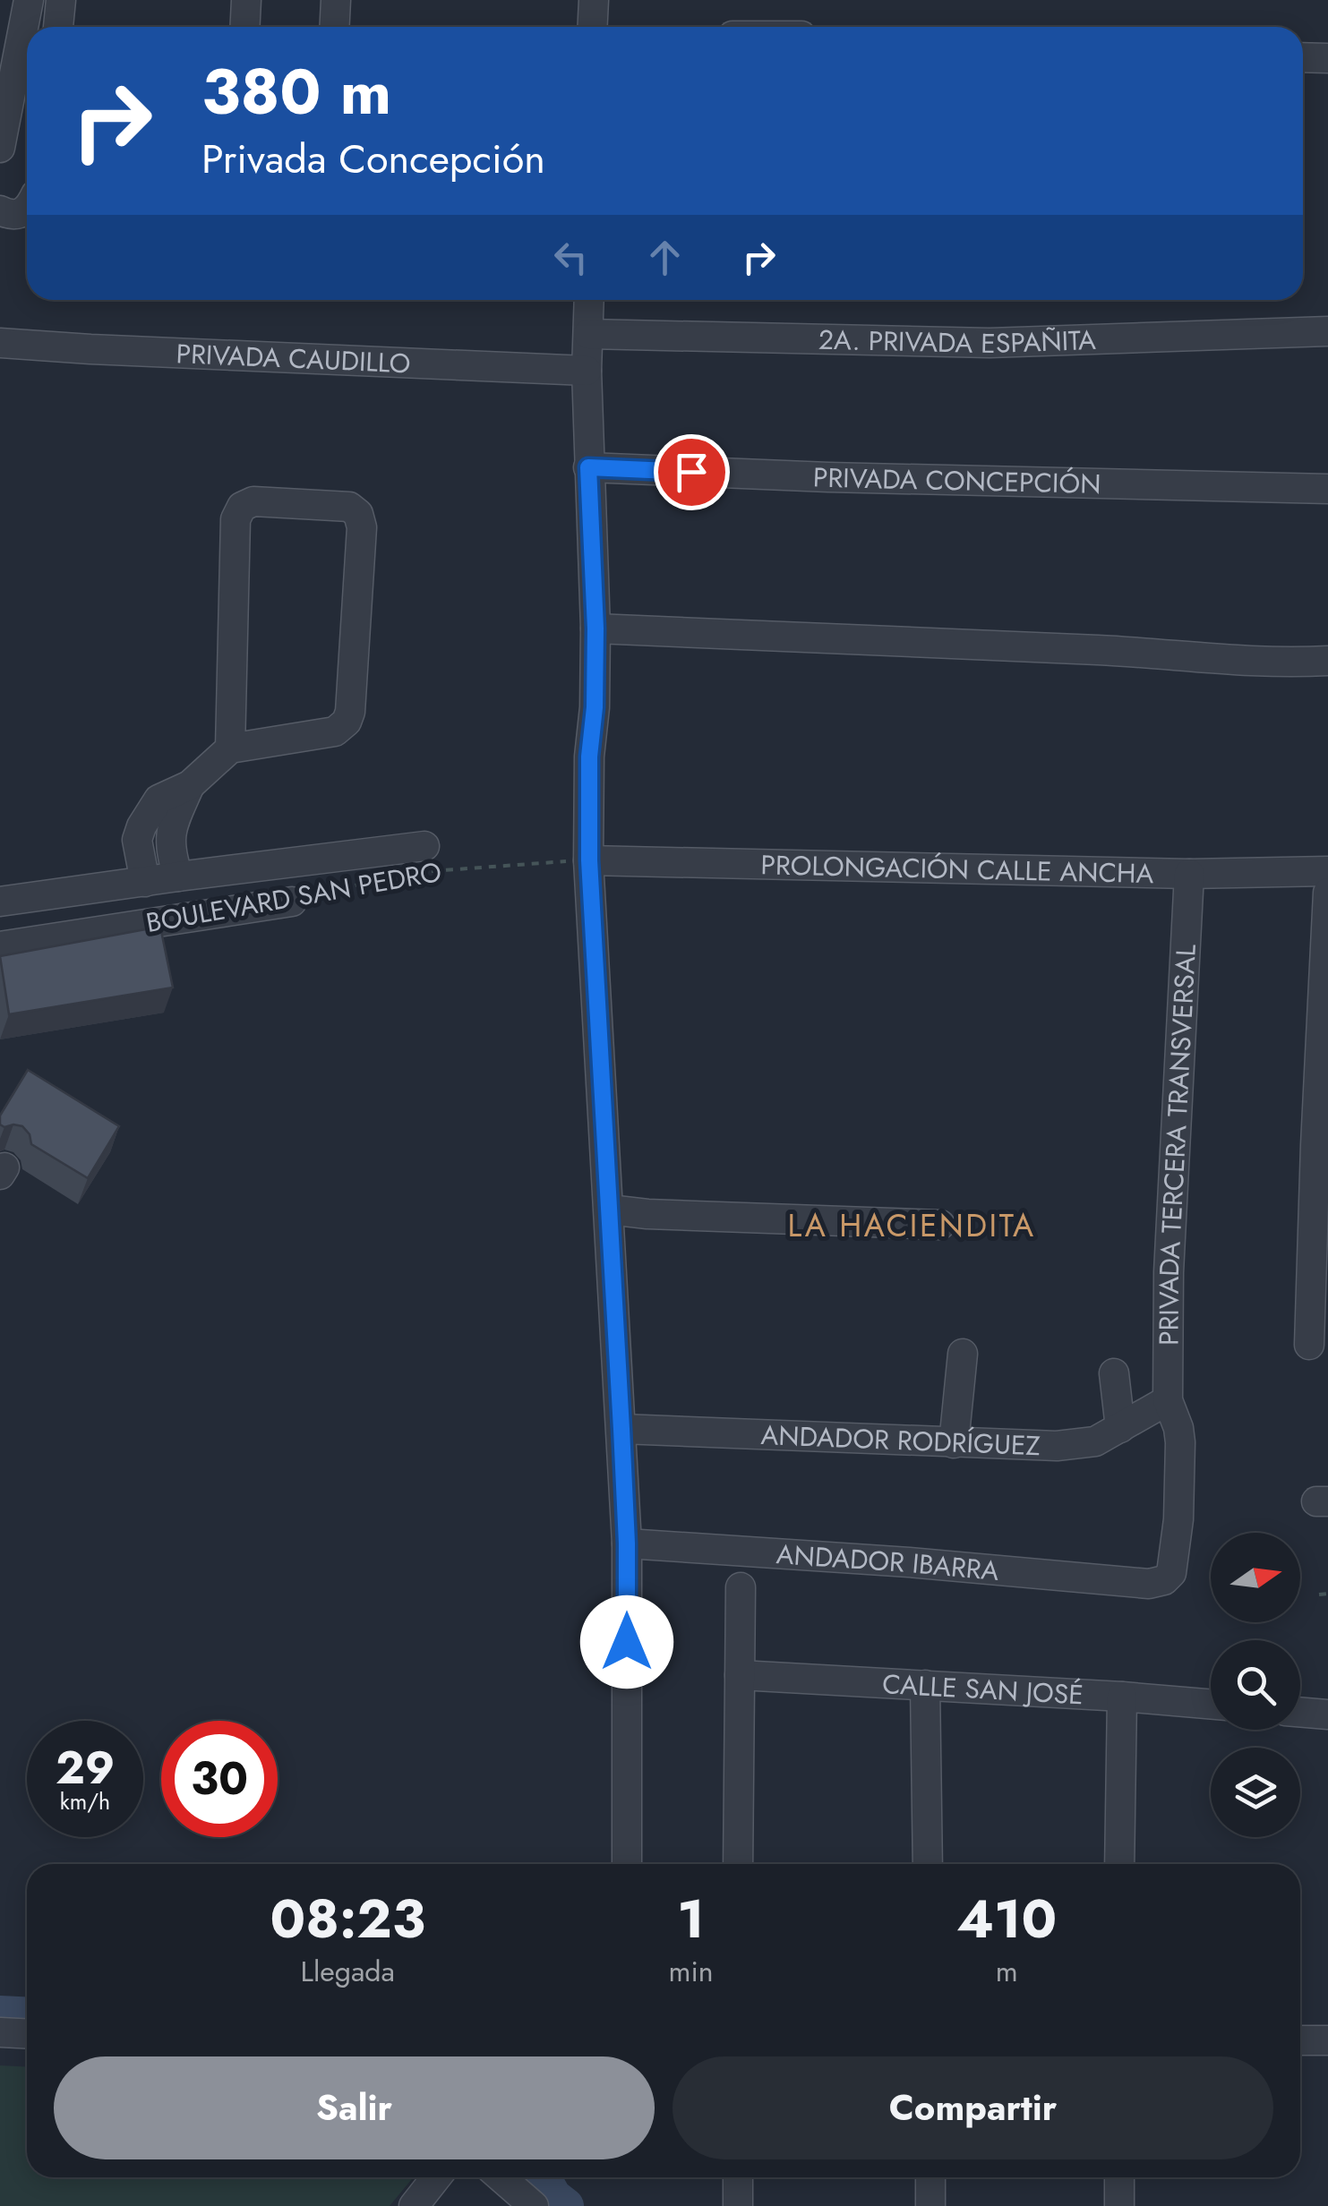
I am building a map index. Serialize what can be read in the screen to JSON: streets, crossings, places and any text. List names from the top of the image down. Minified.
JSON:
{"streets":{"street":["2A. PRIVADA ESPAÑITA","PRIVADA CAUDILLO","PRIVADA CONCEPCIÓN","PROLONGACIÓN CALLE ANCHA","BOULEVARD SAN PEDRO","PRIVADA TERCERA TRANSVERSAL","ANDADOR RODRÍGUEZ","ANDADOR IBARRA","CALLE SAN JOSÉ"]},"crossings":[["PROLONGACIÓN CALLE ANCHA","BOULEVARD SAN PEDRO"],["PROLONGACIÓN CALLE ANCHA","PRIVADA TERCERA TRANSVERSAL"],["PRIVADA TERCERA TRANSVERSAL","ANDADOR RODRÍGUEZ"],["PRIVADA TERCERA TRANSVERSAL","ANDADOR IBARRA"]],"districts":["LA HACIENDITA"],"north":"right","page":{"turn":["380 m","Privada Concepción"],"speed":"29 km/h","limit":"30","eta":["08:23","Llegada","1","min","410","m"],"buttons":["Salir","Compartir"]}}
